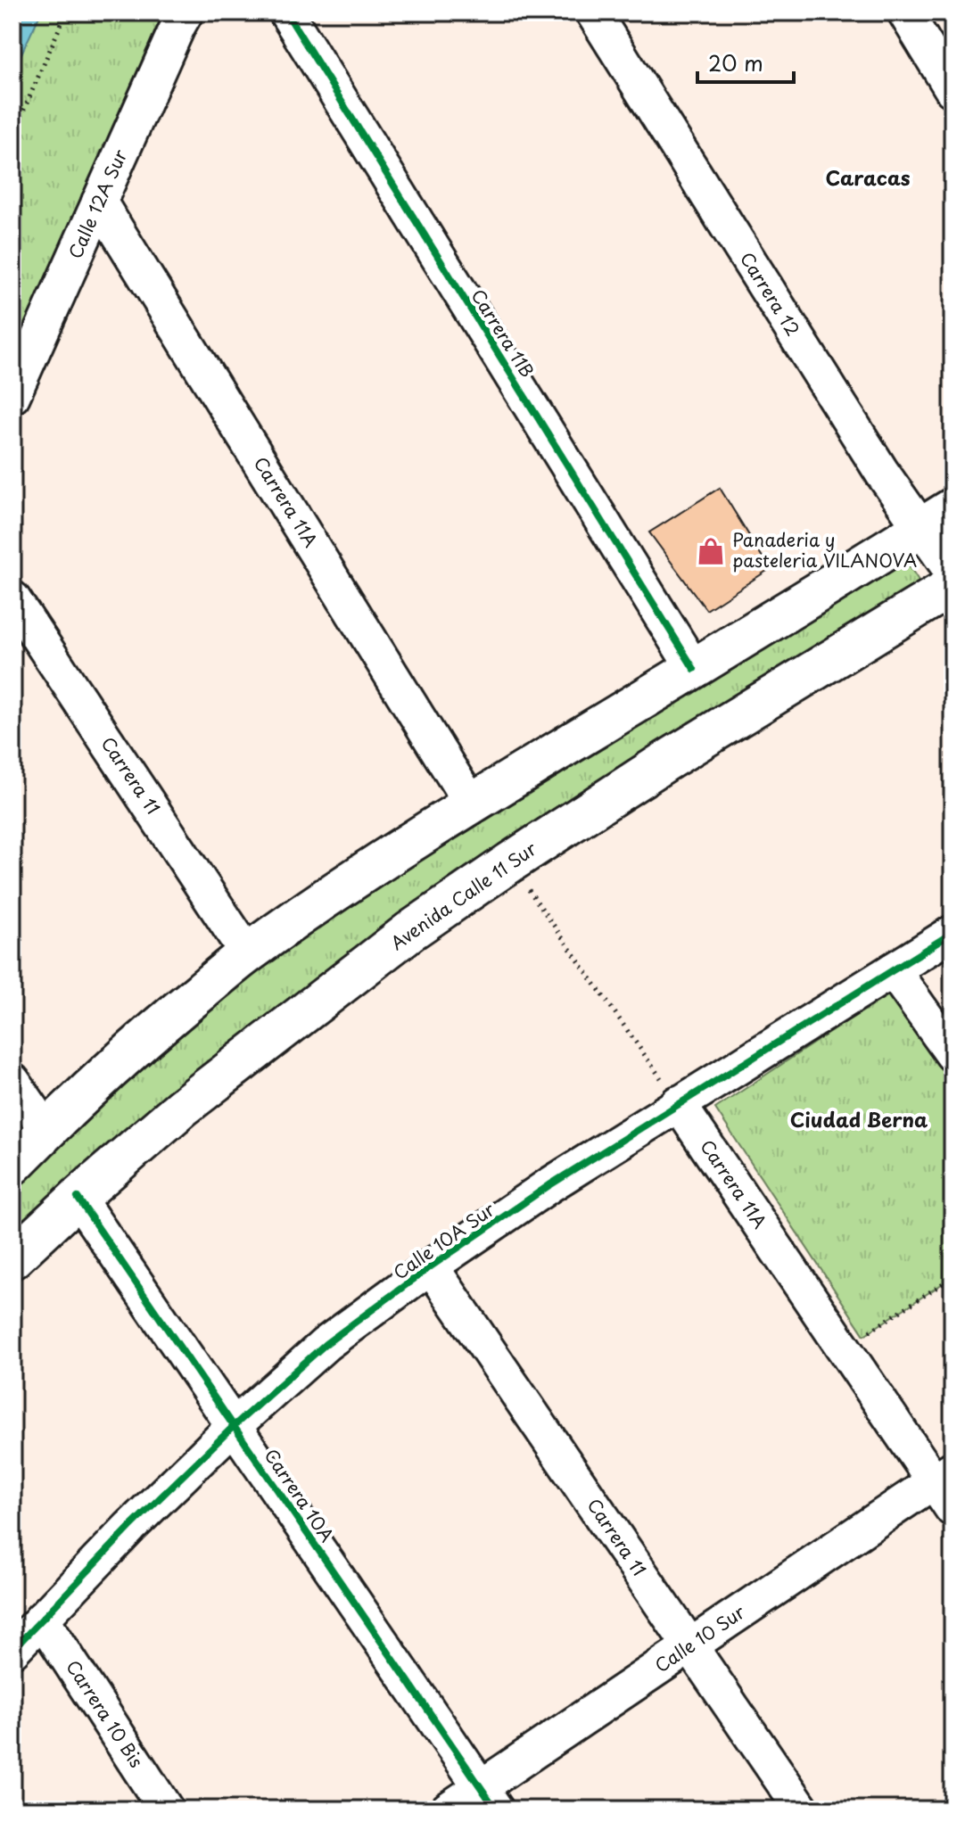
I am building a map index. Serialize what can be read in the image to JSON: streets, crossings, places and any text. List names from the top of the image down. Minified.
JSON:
{"streets":{"main road":["Avenida Calle 11 Sur"],"street":["Calle 12A Sur","Carrera 12","Carrera 11B","Carrera 11A","Carrera 11","Calle 10A Sur","Carrera 10A","Calle 10 Sur","Carrera 10 Bis"]},"crossings":[["Calle 12A Sur","Carrera 11A"],["Carrera 11A","Calle 10A Sur"],["Carrera 11A","Calle 10 Sur"],["Carrera 11","Calle 10A Sur"],["Carrera 11","Calle 10 Sur"],["Avenida Calle 11 Sur","Carrera 10A"],["Calle 10A Sur","Carrera 10A"],["Calle 10A Sur","Carrera 10 Bis"],["Carrera 10A","Calle 10 Sur"]],"districts":["Caracas","Ciudad Berna"],"places":{"shop":["Panaderia y pasteleria VILANOVA"]},"scale_bar":"20 m"}
